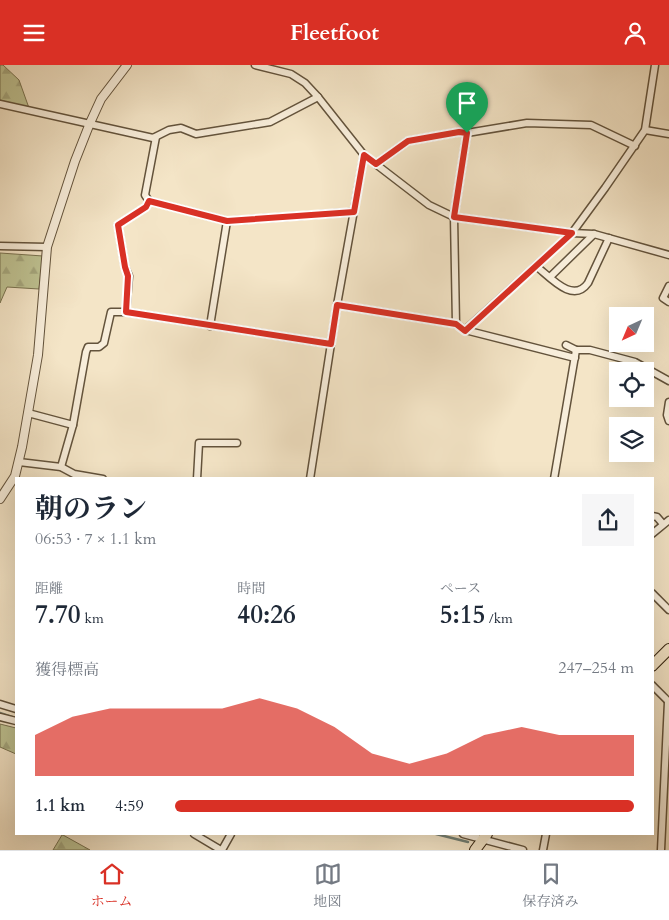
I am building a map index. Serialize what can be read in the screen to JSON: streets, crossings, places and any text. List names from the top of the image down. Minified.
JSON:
{"north":"bottom left","page":{"header":"Fleetfoot","heading":["朝のラン","06:53 · 7 × 1.1 km"],"stats":[["距離","7.70 km"],["時間","40:26"],["ペース","5:15 /km"]],"chart":["獲得標高","247–254 m"],"list":[{"name":"1.1 km","note":"4:59"}],"tabs":["ホーム","地図","保存済み"]}}
